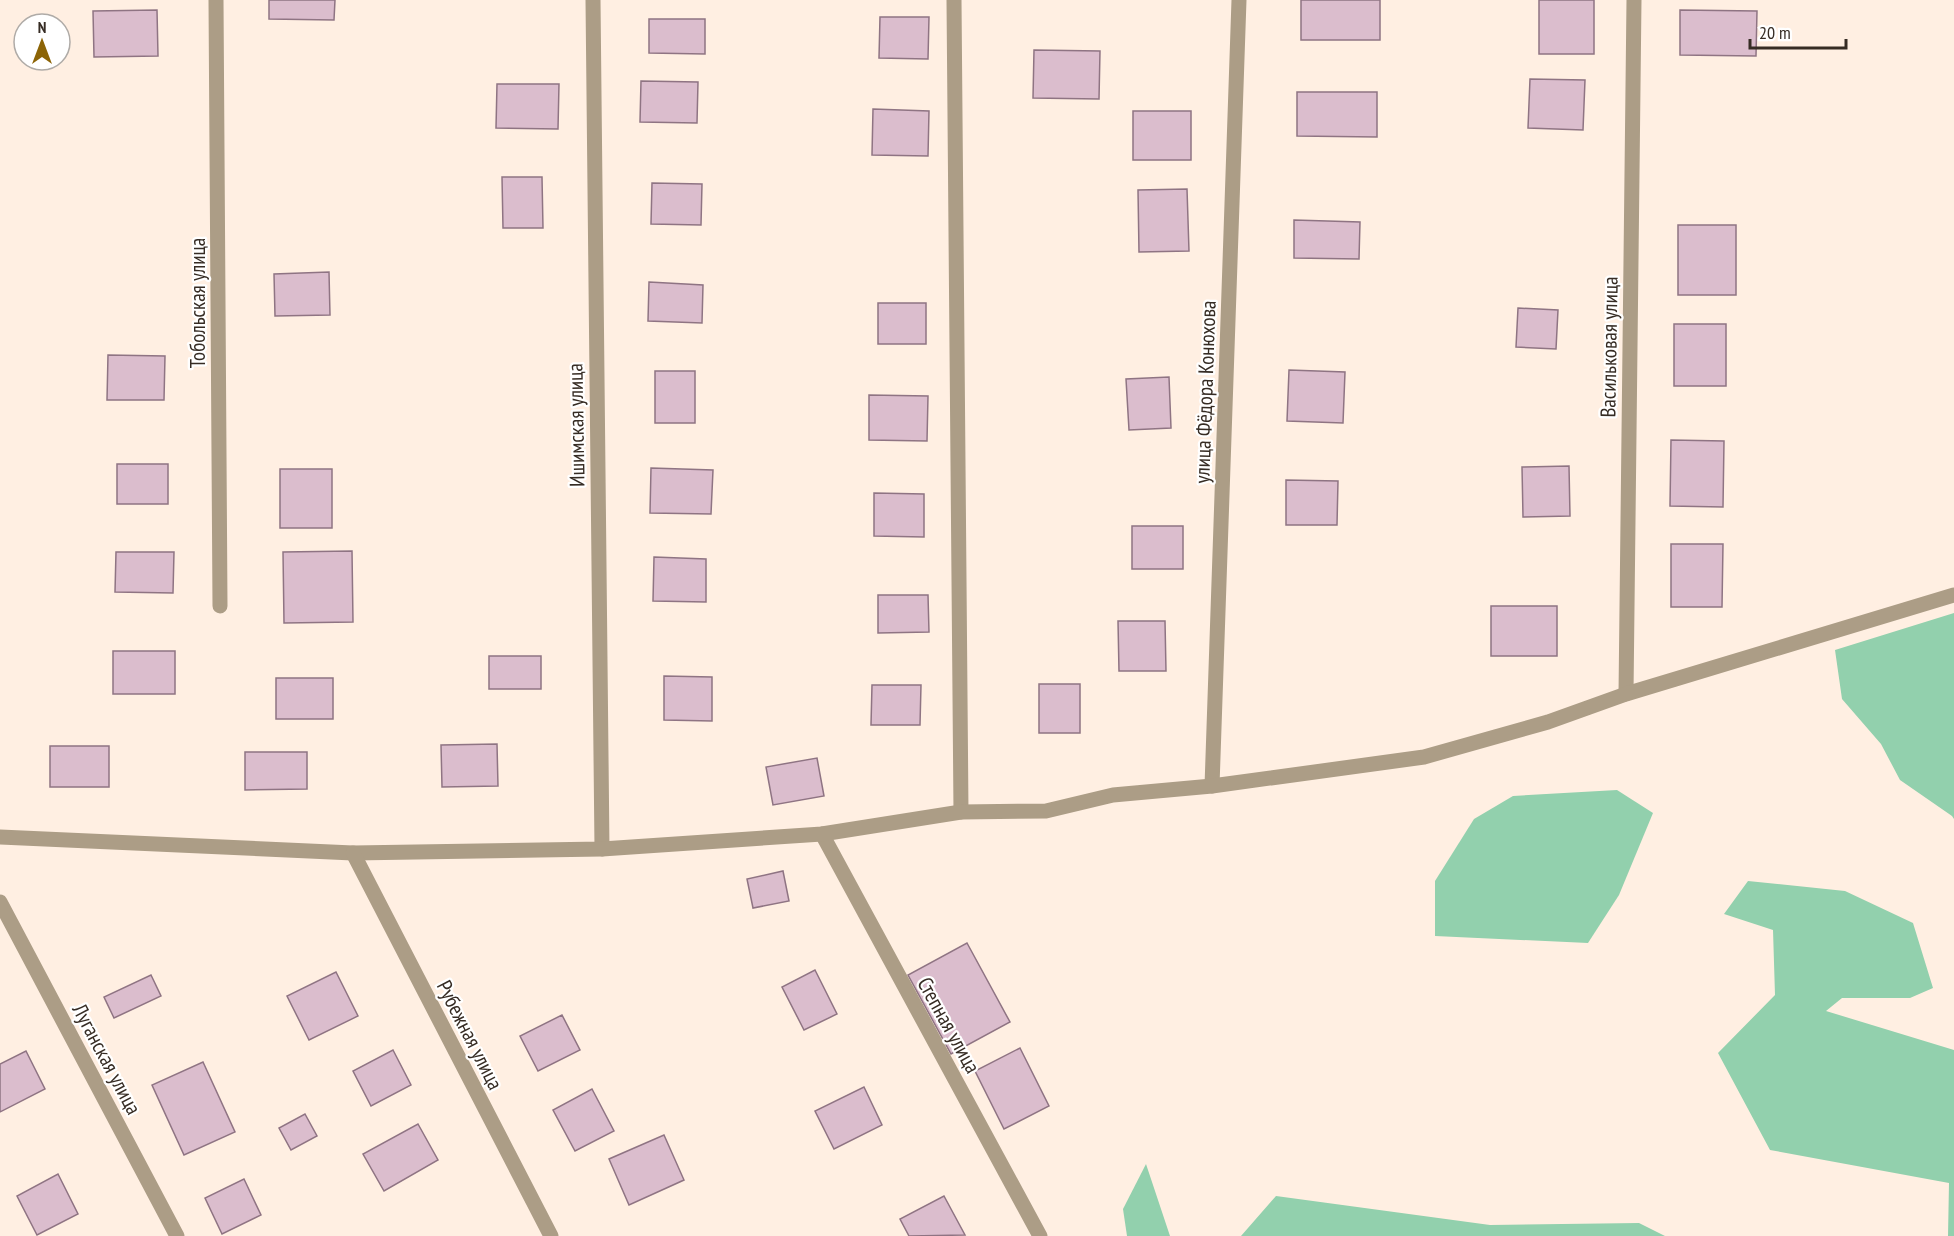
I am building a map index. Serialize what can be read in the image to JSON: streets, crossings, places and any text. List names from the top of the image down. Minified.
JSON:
{"streets":{"street":["Тобольская улица","Васильковая улица","улица Фёдора Конюхова","Ишимская улица","Степная улица","Рубежная улица","Луганская улица"]},"scale_bar":"20 m","north":"top"}
